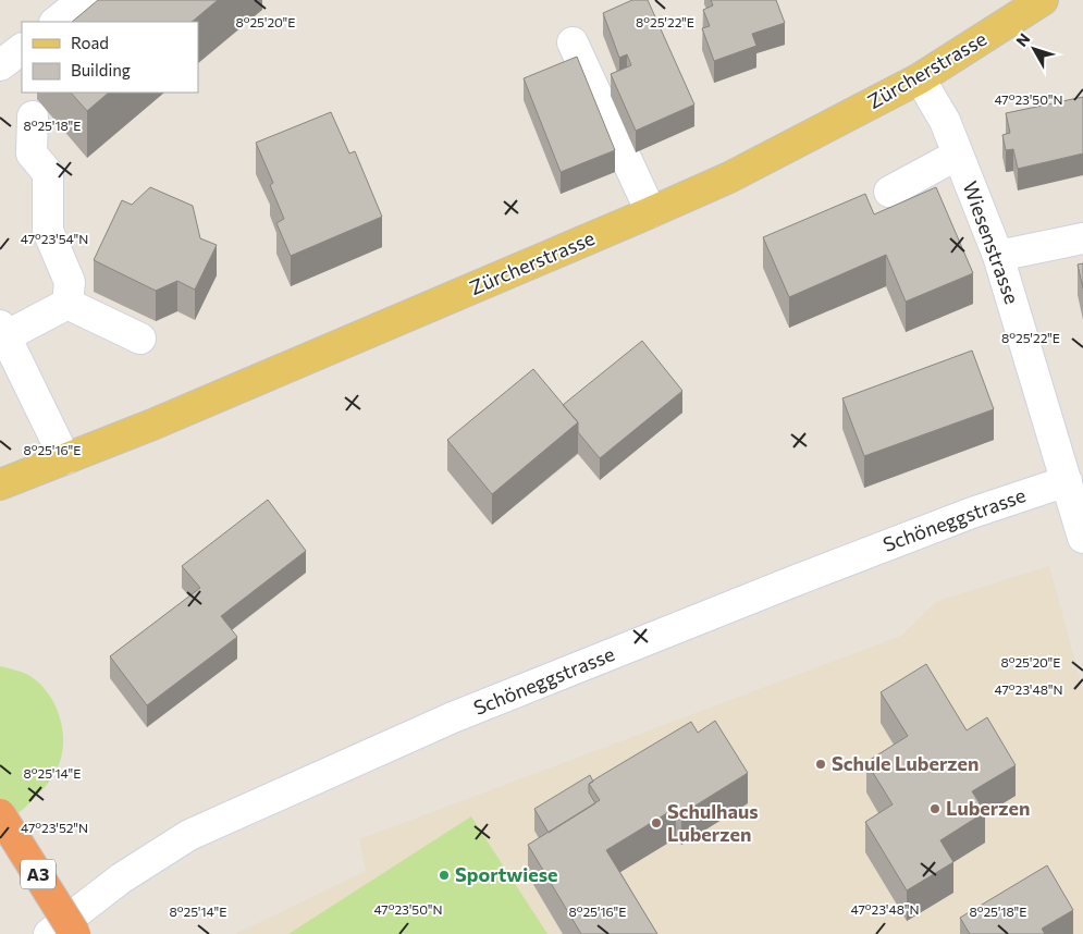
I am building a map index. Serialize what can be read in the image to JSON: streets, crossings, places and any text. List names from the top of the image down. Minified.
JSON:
{"streets":{"highway":["A3"],"main road":["Zürcherstrasse"],"street":["Wiesenstrasse","Schöneggstrasse"]},"crossings":[["Zürcherstrasse","Wiesenstrasse"],["Wiesenstrasse","Schöneggstrasse"]],"places":["Schule Luberzen","Luberzen","Schulhaus Luberzen","Sportwiese"],"legend":["Road","Building"],"north":"top left","coordinates":["8°25'20\"E","8°25'22\"E","47°23'50\"N","8°25'18\"E","47°23'54\"N","8°25'16\"E","47°23'48\"N","8°25'14\"E","47°23'52\"N"]}
